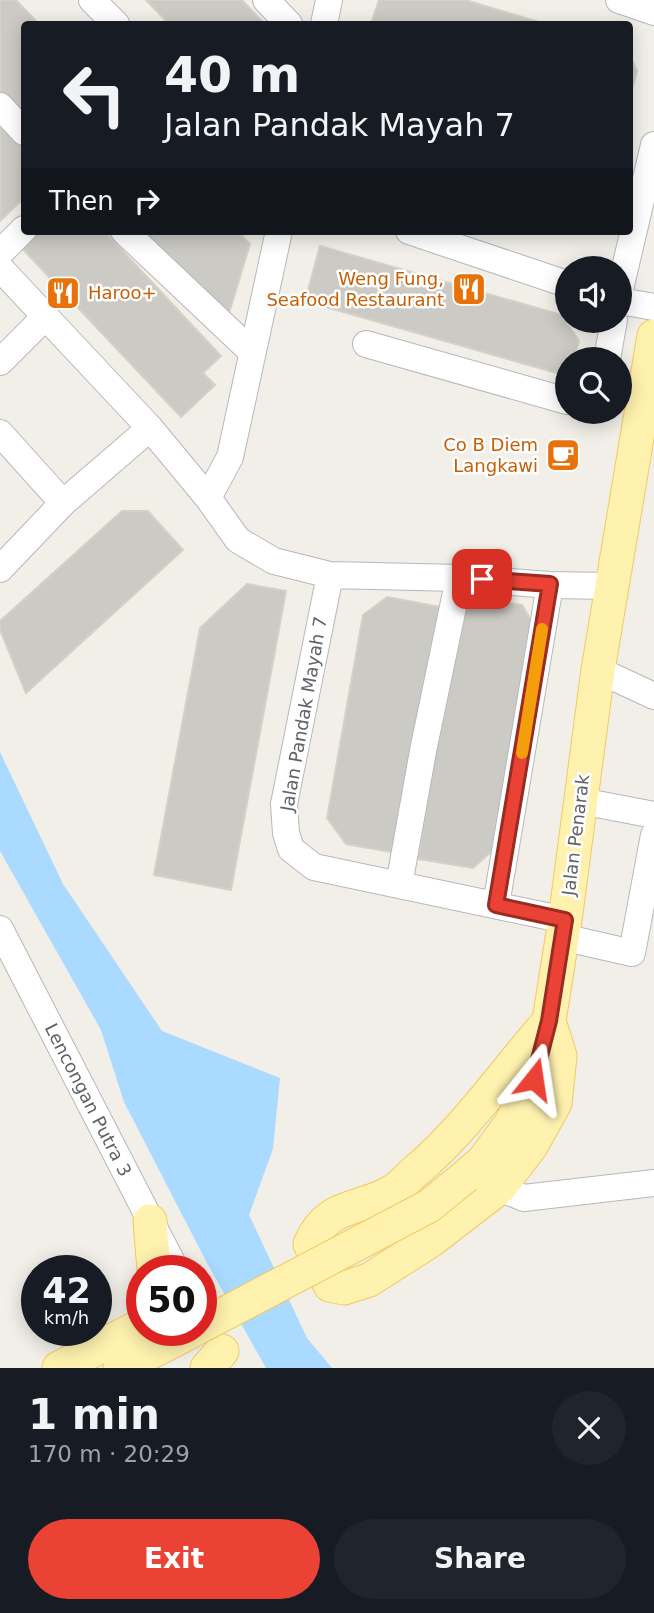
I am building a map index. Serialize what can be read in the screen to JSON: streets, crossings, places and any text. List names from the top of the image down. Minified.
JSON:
{"streets":{"main road":["Jalan Penarak"],"street":["Jalan Pandak Mayah 7","Lencongan Putra 3"]},"crossings":[["Jalan Pandak Mayah 7","Jalan Penarak"]],"places":{"restaurant":["Weng Fung, Seafood Restaurant","Haroo+"],"cafe":["Co B Diem Langkawi"]},"page":{"turn":["40 m","Jalan Pandak Mayah 7"],"then":"Then","speed":"42 km/h","limit":"50","heading":["1 min","170 m · 20:29"],"buttons":["Exit","Share"]}}
